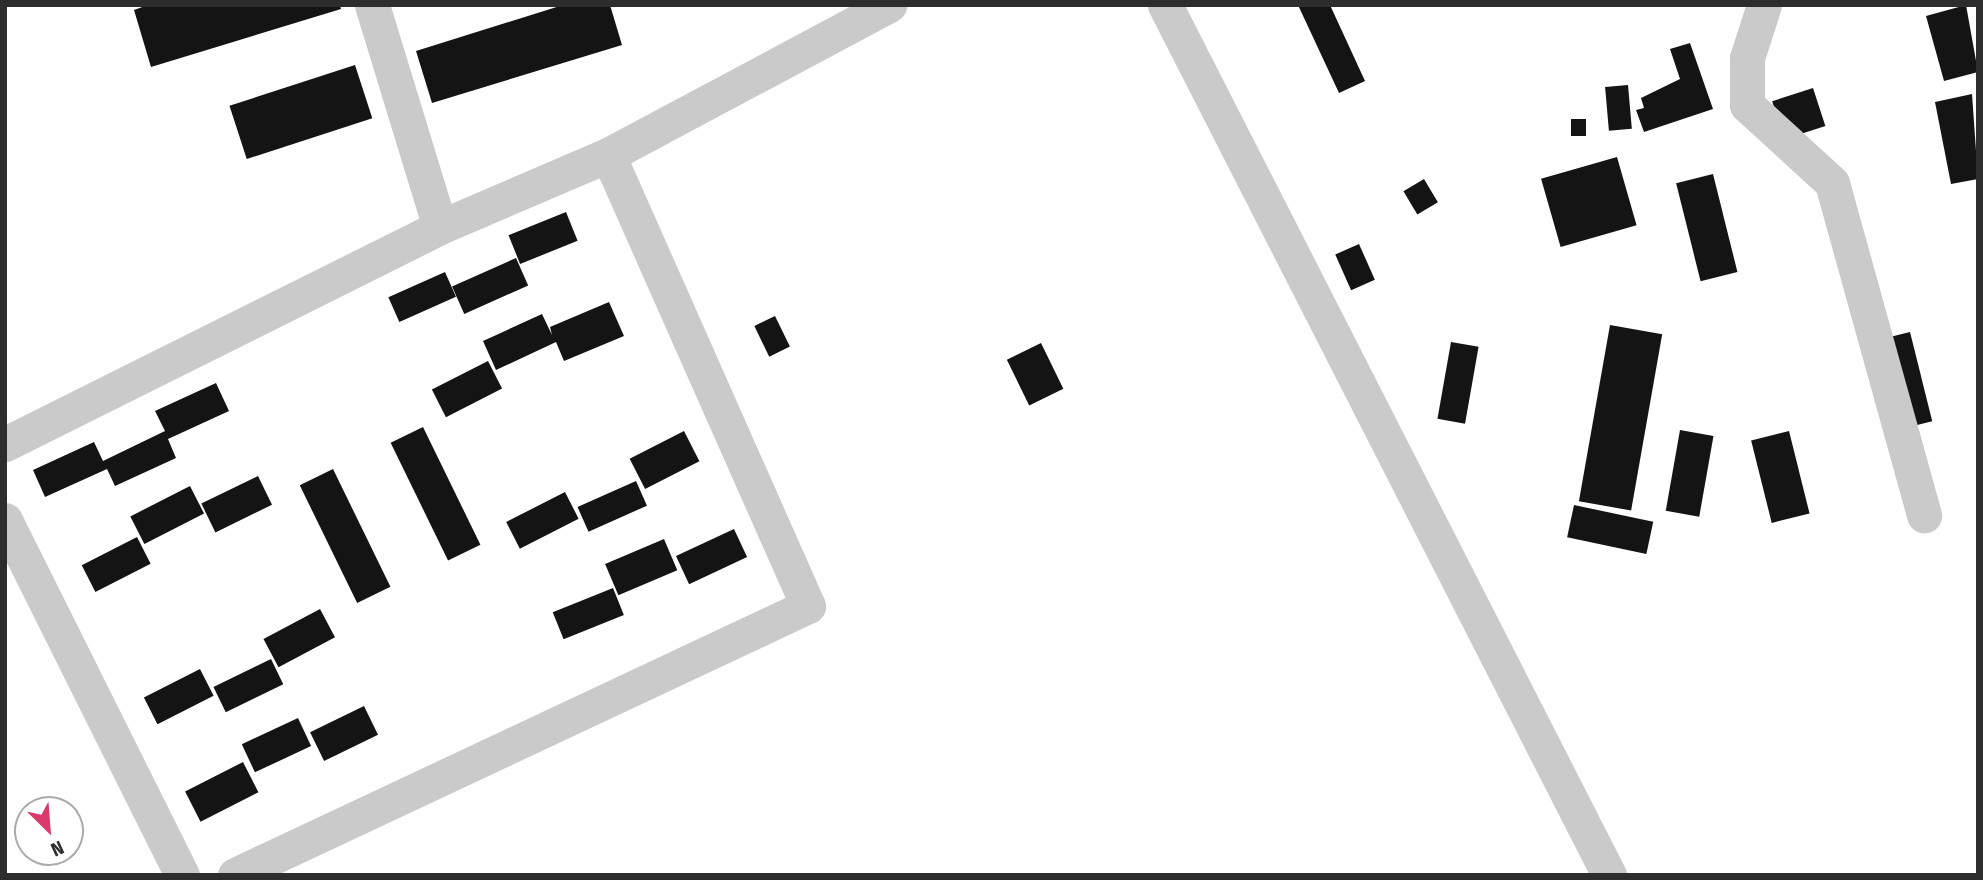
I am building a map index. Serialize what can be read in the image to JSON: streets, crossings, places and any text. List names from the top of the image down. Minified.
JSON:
{"north":"bottom right"}
